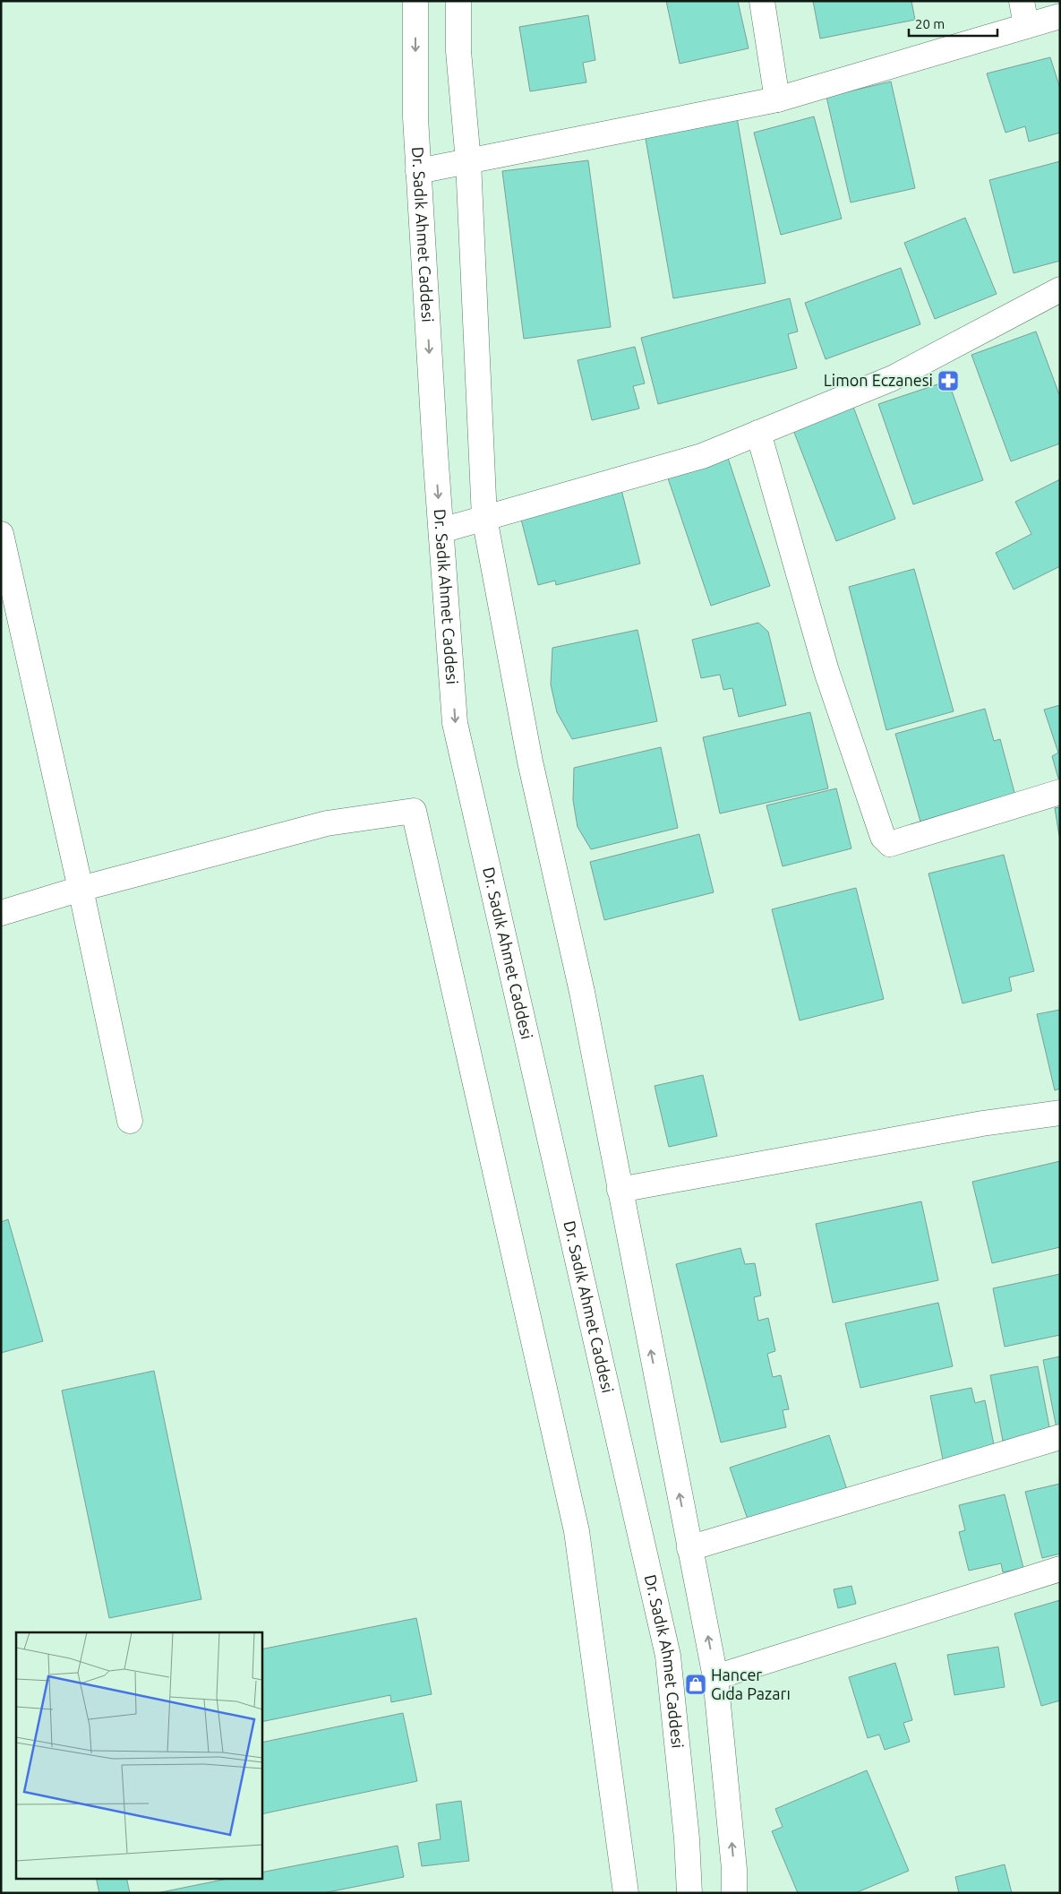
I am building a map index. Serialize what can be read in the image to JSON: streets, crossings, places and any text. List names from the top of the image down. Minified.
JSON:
{"streets":{"street":["Dr. Sadık Ahmet Caddesi"]},"places":{"pharmacy":["Limon Eczanesi"],"shop":["Hancer Gıda Pazarı"]},"scale_bar":"20 m"}
